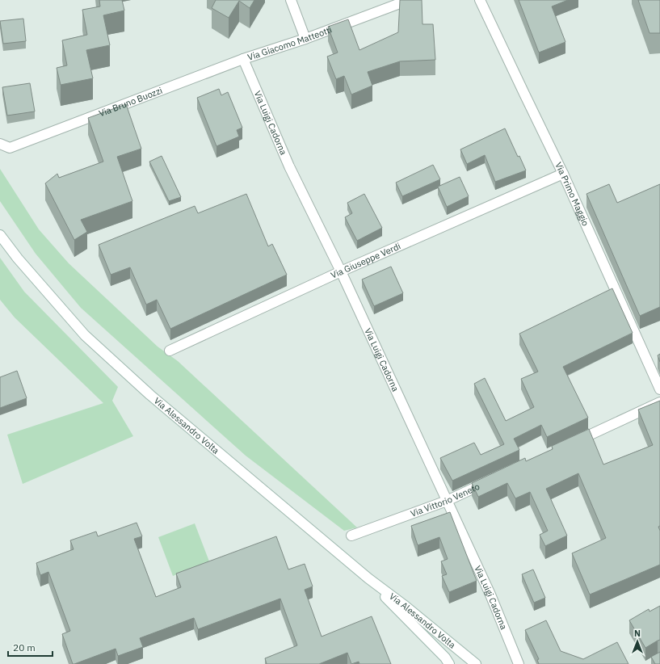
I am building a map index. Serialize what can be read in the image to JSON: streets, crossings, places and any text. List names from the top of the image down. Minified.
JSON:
{"streets":{"street":["Via Giacomo Matteotti","Via Bruno Buozzi","Via Luigi Cadorna","Via Primo Maggio","Via Giuseppe Verdi","Via Alessandro Volta","Via Vittorio Veneto"]},"crossings":[["Via Giacomo Matteotti","Via Bruno Buozzi"],["Via Giacomo Matteotti","Via Luigi Cadorna"],["Via Bruno Buozzi","Via Luigi Cadorna"],["Via Luigi Cadorna","Via Giuseppe Verdi"],["Via Luigi Cadorna","Via Vittorio Veneto"],["Via Primo Maggio","Via Giuseppe Verdi"]],"scale_bar":"20 m","north":"top"}
